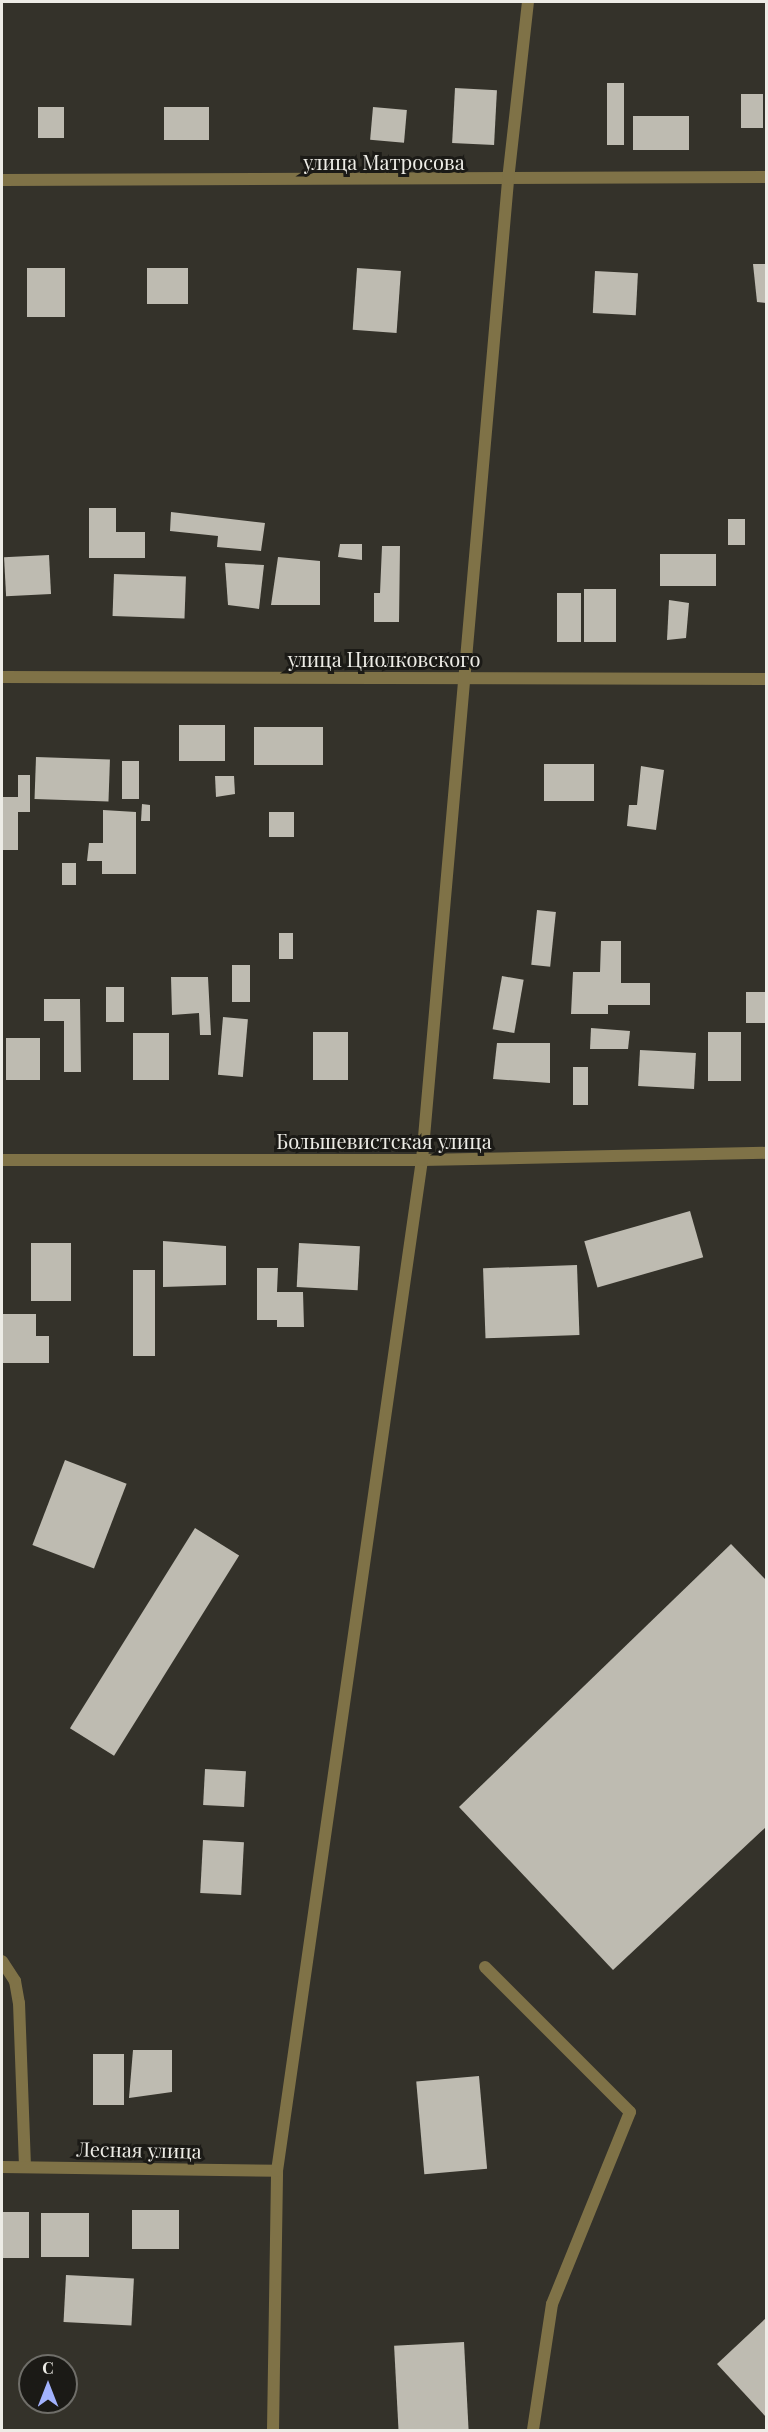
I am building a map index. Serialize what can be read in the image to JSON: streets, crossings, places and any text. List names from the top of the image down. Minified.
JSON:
{"streets":{"street":["улица Матросова","улица Циолковского","Большевистская улица","Лесная улица"]},"north":"top"}
